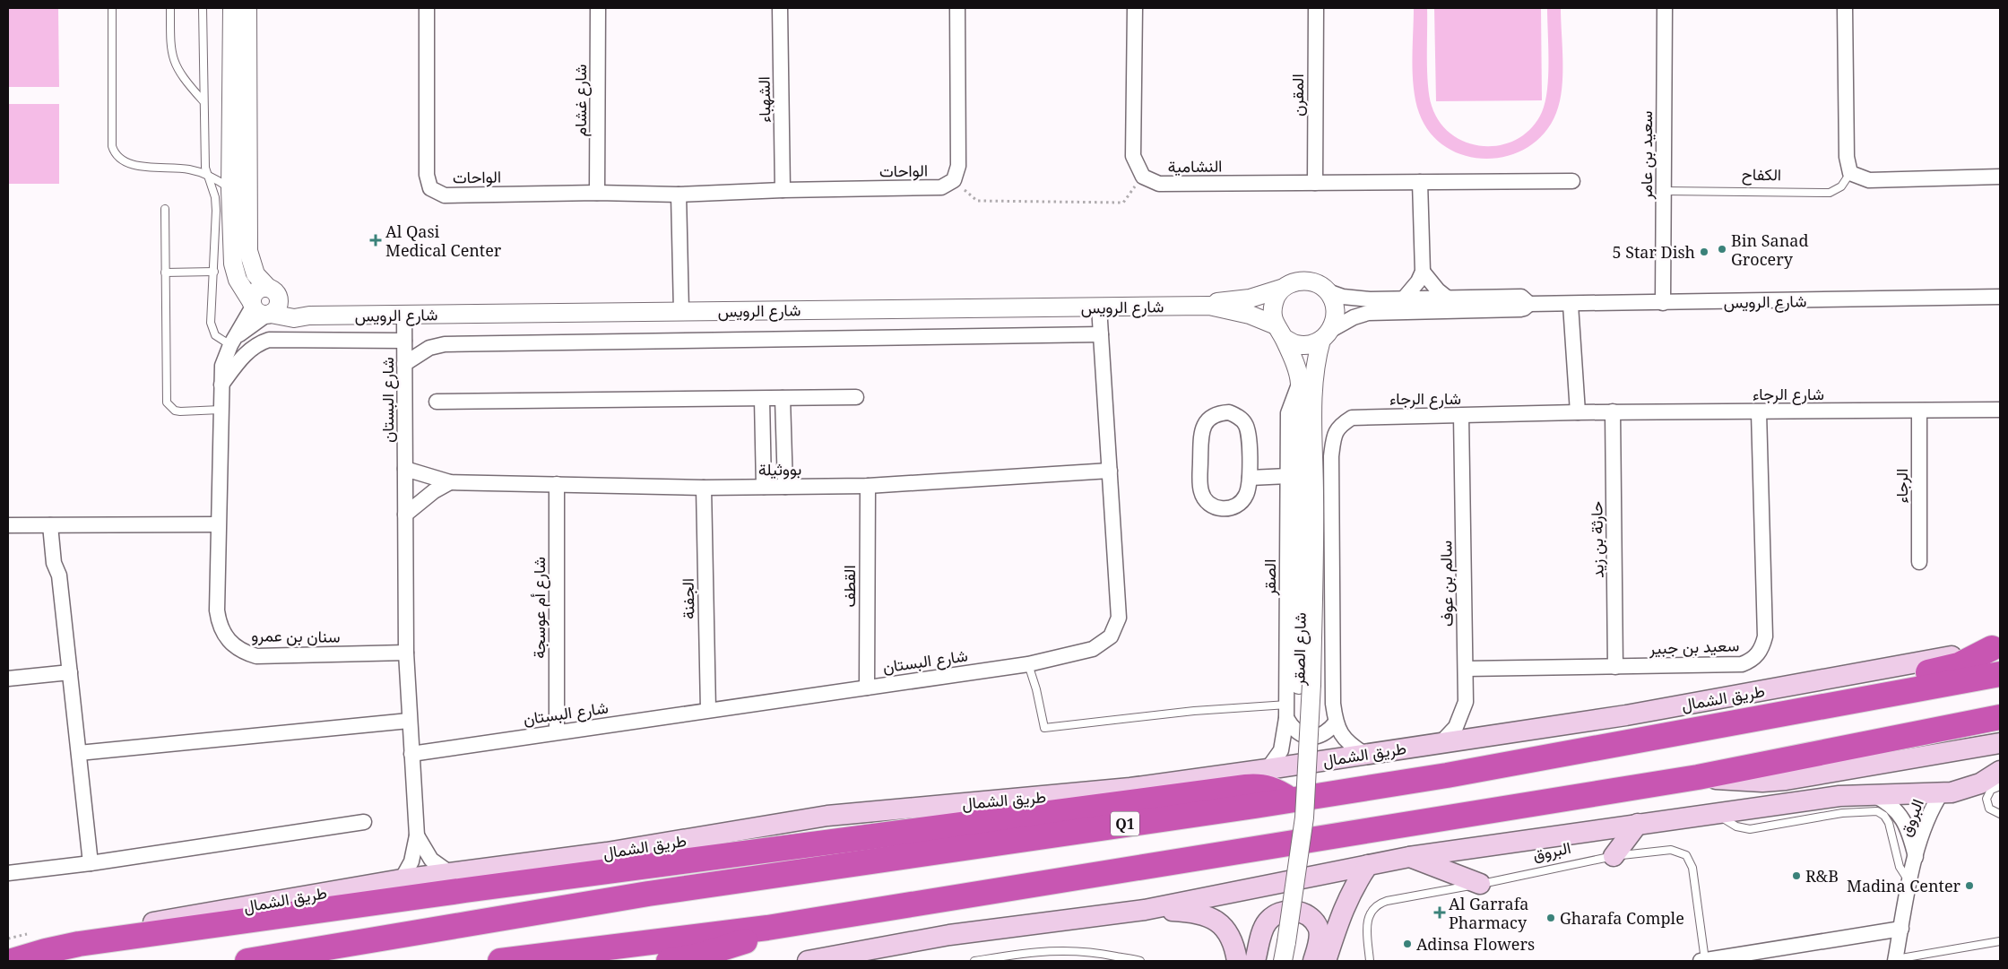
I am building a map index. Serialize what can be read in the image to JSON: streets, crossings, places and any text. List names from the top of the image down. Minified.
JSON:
{"streets":{"highway":["طريق الشمال","Q1"],"street":["المقرن","الشهباء","شارع غشام","سعيد بن عامر","النشامية","الواحات","شارع الرويس","شارع الرجاء","شارع البستان","بووثيلة","الرجاء","حارثة بن زيد","الصقر","سالم بن عوف","القطف","الجفنة","شارع أم عوسجة","سنان بن عمرو","سعيد بن جبير","شارع الصقر","البروق"],"lane":["الكفاح"]},"crossings":[["المقرن","النشامية"],["الشهباء","الواحات"],["شارع غشام","الواحات"],["سعيد بن عامر","الكفاح"],["سعيد بن عامر","شارع الرويس"],["شارع الرويس","شارع البستان"],["شارع الرويس","سنان بن عمرو"],["شارع الرويس","شارع الصقر"],["شارع الرجاء","الرجاء"],["شارع الرجاء","حارثة بن زيد"],["شارع الرجاء","سالم بن عوف"],["شارع الرجاء","سعيد بن جبير"],["شارع البستان","بووثيلة"],["شارع البستان","القطف"],["شارع البستان","الجفنة"],["شارع البستان","شارع أم عوسجة"],["شارع البستان","سنان بن عمرو"],["شارع البستان","طريق الشمال"],["بووثيلة","القطف"],["بووثيلة","الجفنة"],["بووثيلة","شارع أم عوسجة"],["حارثة بن زيد","سعيد بن جبير"],["الصقر","شارع الصقر"],["الصقر","طريق الشمال"],["سالم بن عوف","سعيد بن جبير"],["سالم بن عوف","طريق الشمال"]],"places":{"health":["Al Qasi Medical Center","Al Garrafa Pharmacy"],"other":["Bin Sanad Grocery","5 Star Dish","R&B","Madina Center","Gharafa Comple","Adinsa Flowers"]}}
